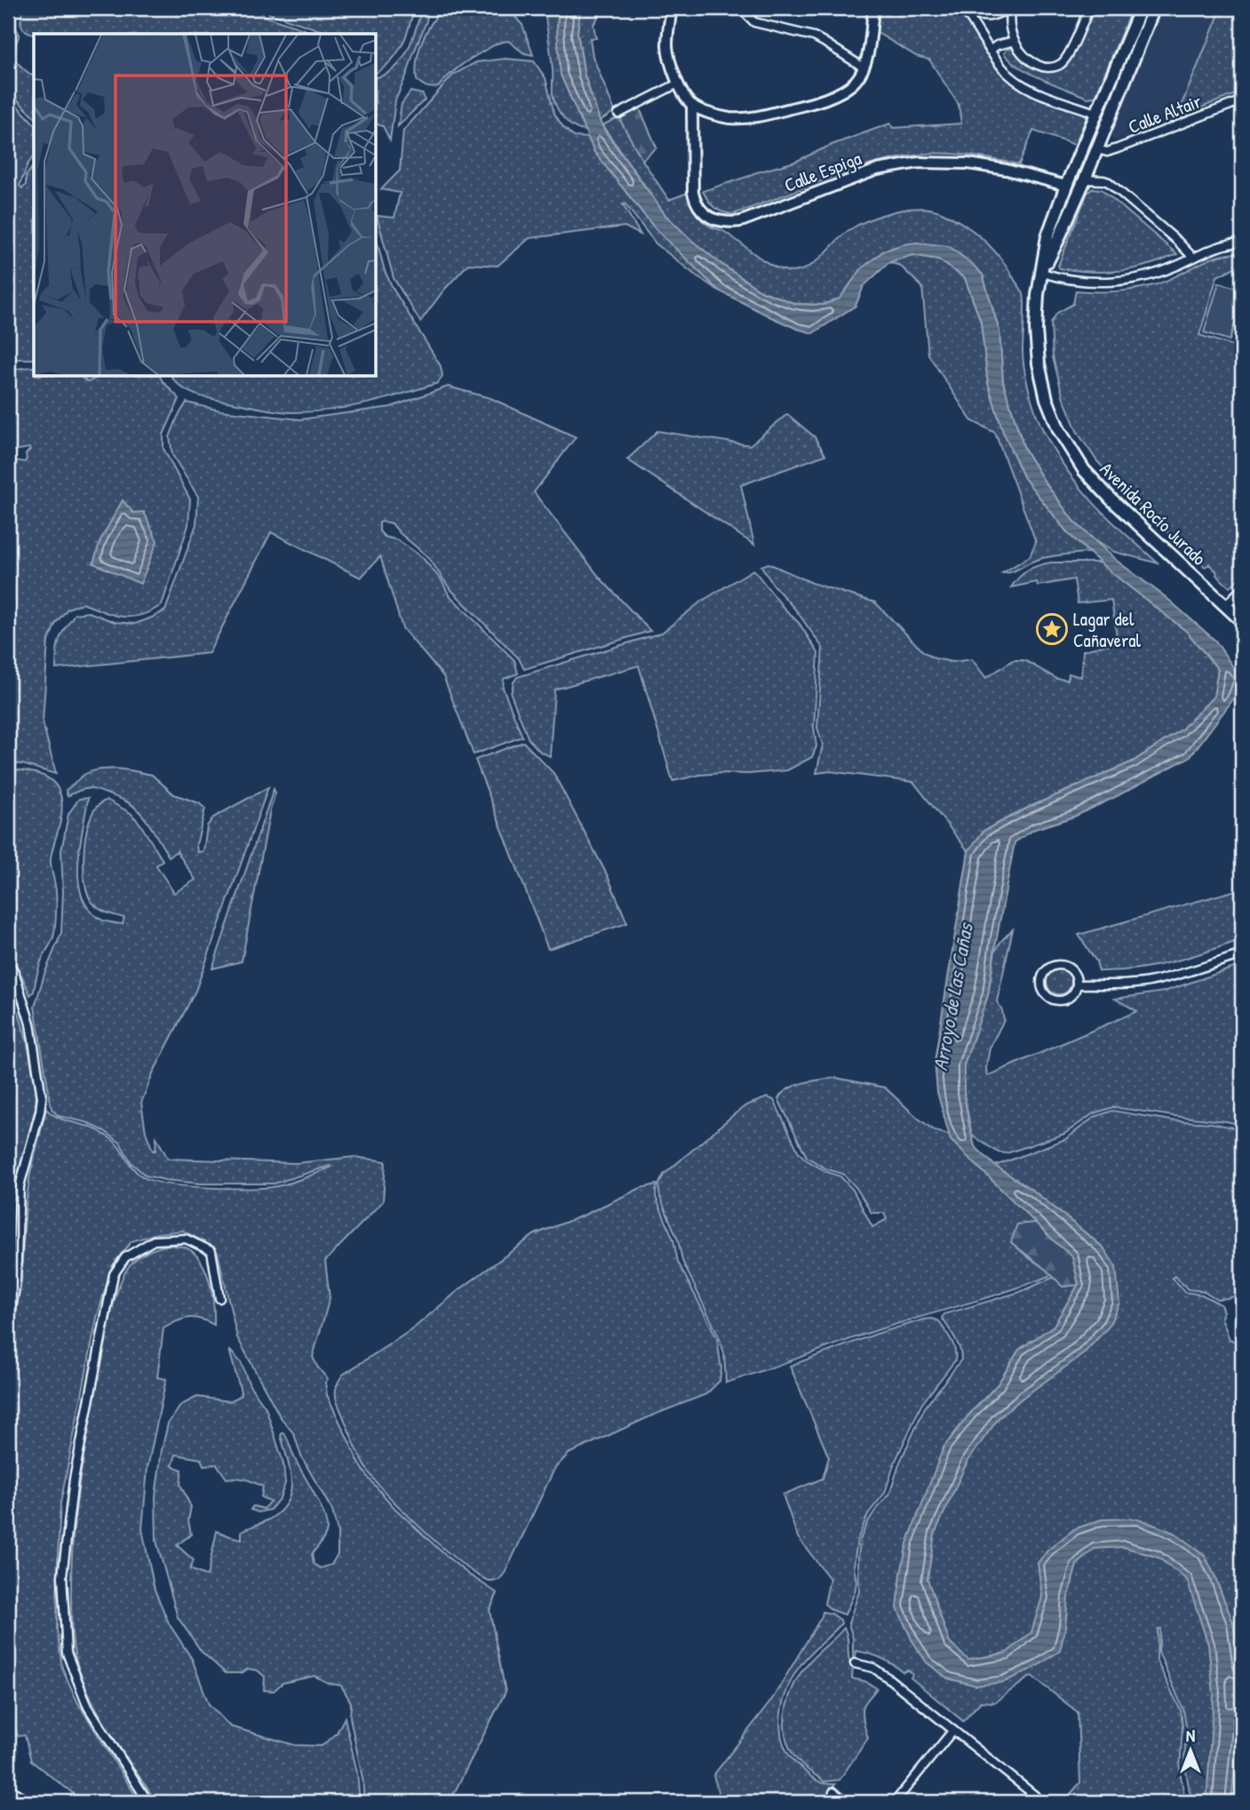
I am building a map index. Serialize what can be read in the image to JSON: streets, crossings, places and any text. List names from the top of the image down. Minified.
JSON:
{"streets":{"main road":["Avenida Rocío Jurado"],"street":["Calle Altair","Calle Espiga"]},"crossings":[["Calle Altair","Avenida Rocío Jurado"],["Calle Espiga","Avenida Rocío Jurado"]],"water":["Arroyo de Las Cañas"],"places":{"place":["Lagar del Cañaveral"]},"north":"top"}
